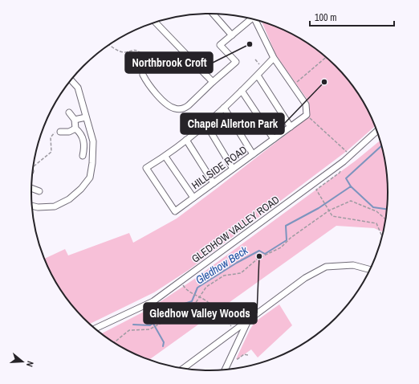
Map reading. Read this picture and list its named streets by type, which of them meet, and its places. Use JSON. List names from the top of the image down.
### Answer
{
  "streets": {
    "street": ["HILLSIDE ROAD", "GLEDHOW VALLEY ROAD"]
  },
  "water": ["Gledhow Beck"],
  "places": ["Northbrook Croft", "Chapel Allerton Park", "Gledhow Valley Woods"],
  "scale_bar": "100 m",
  "north": "right"
}
